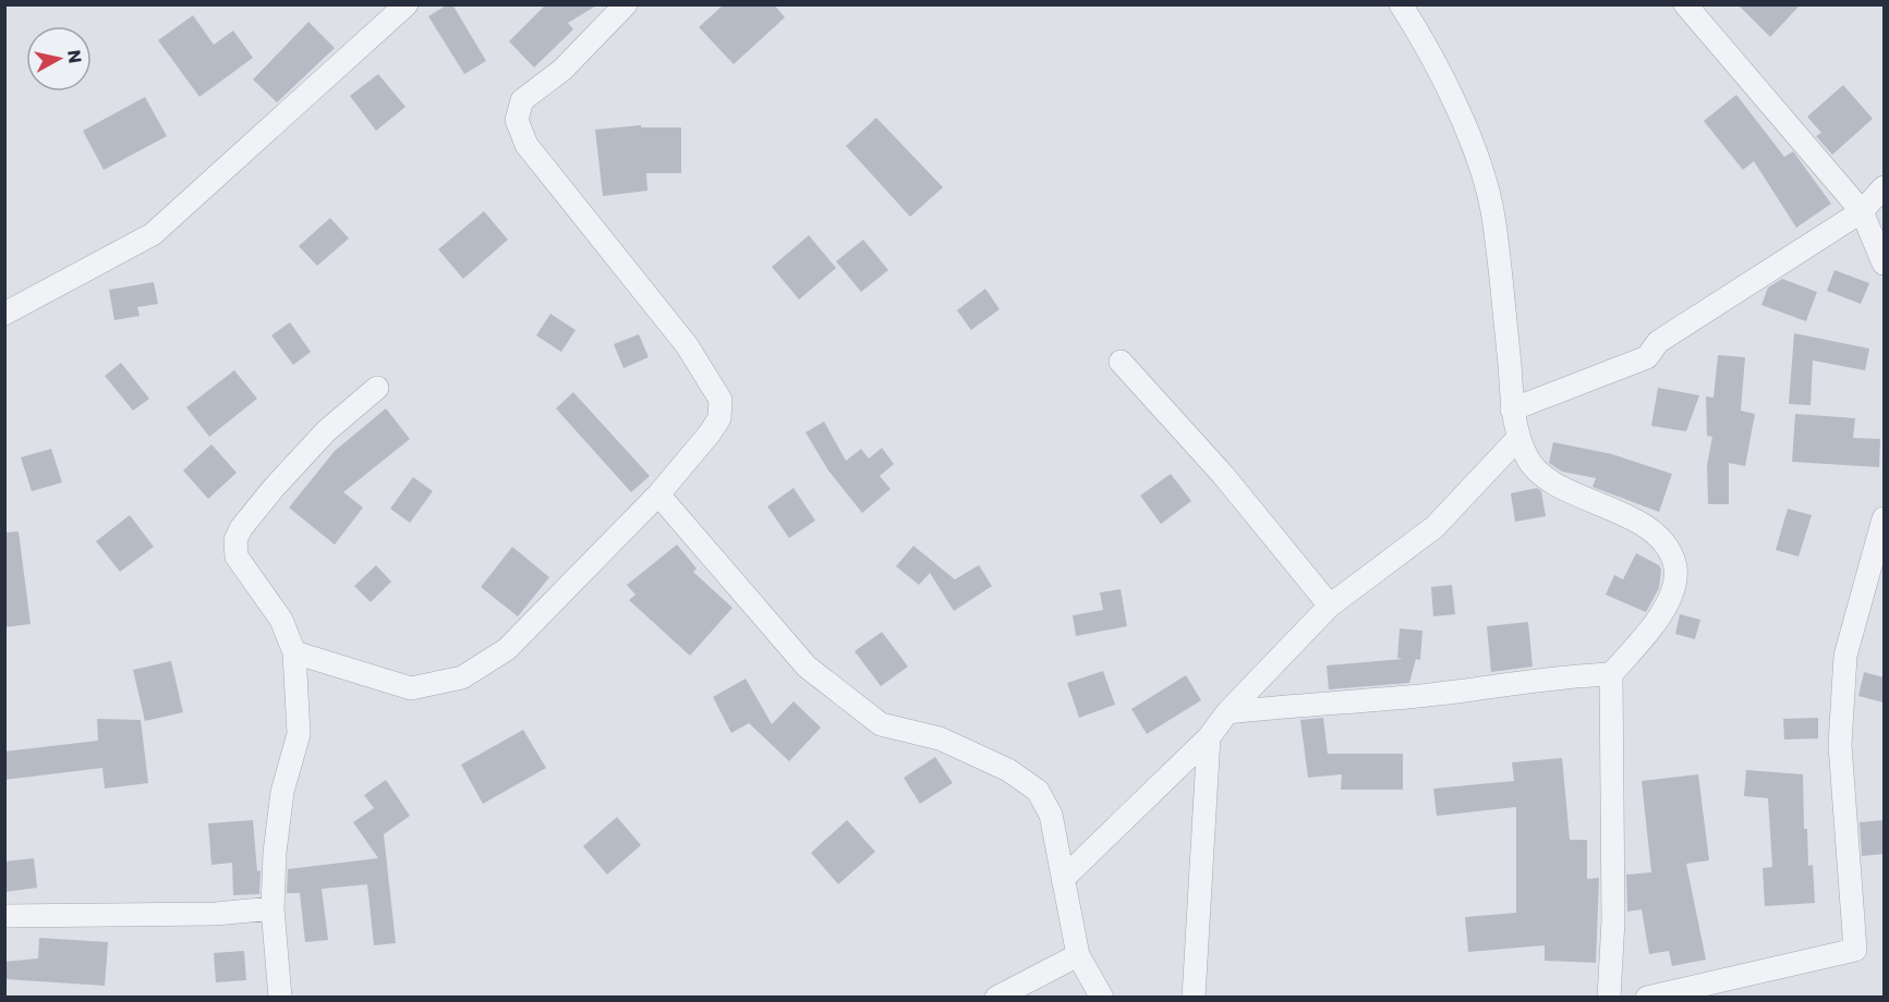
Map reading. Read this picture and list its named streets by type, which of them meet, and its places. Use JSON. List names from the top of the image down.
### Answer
{
  "north": "right"
}
